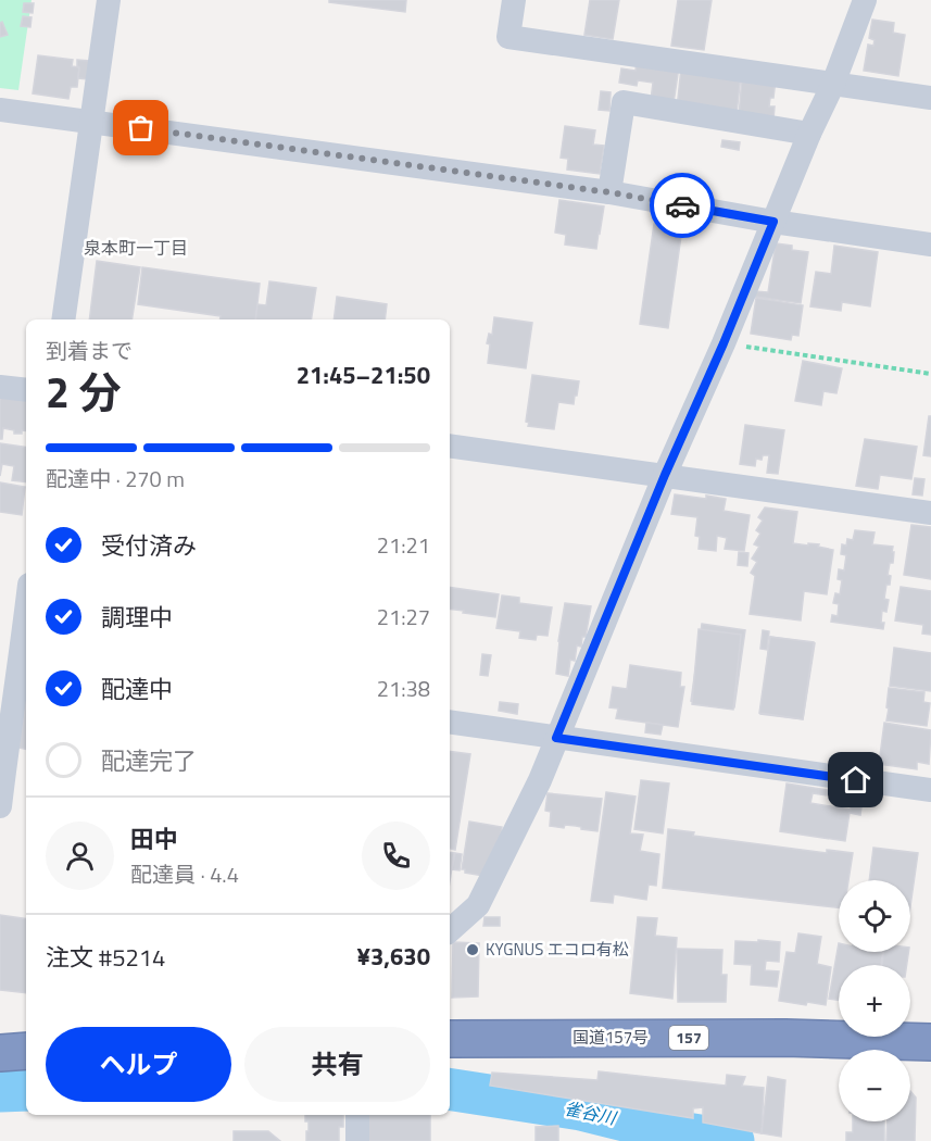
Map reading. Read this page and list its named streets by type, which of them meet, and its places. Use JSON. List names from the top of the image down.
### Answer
{
  "streets": {
    "highway": ["国道157号", "157"]
  },
  "districts": ["泉本町一丁目"],
  "water": ["雀谷川"],
  "places": ["KYGNUS エコロ有松"],
  "page": {
    "heading": ["2 分", "到着まで", "21:45–21:50"],
    "panel": [
      "田中",
      "配達員 · 4.4",
      "注文 #5214",
      "¥3,630"
    ],
    "bar": "配達中 · 270 m",
    "list": [
      ["受付済み", "21:21"],
      ["調理中", "21:27"],
      ["配達中", "21:38"],
      "配達完了"
    ],
    "map_buttons": ["+", "−"],
    "buttons": ["ヘルプ", "共有"]
  }
}
